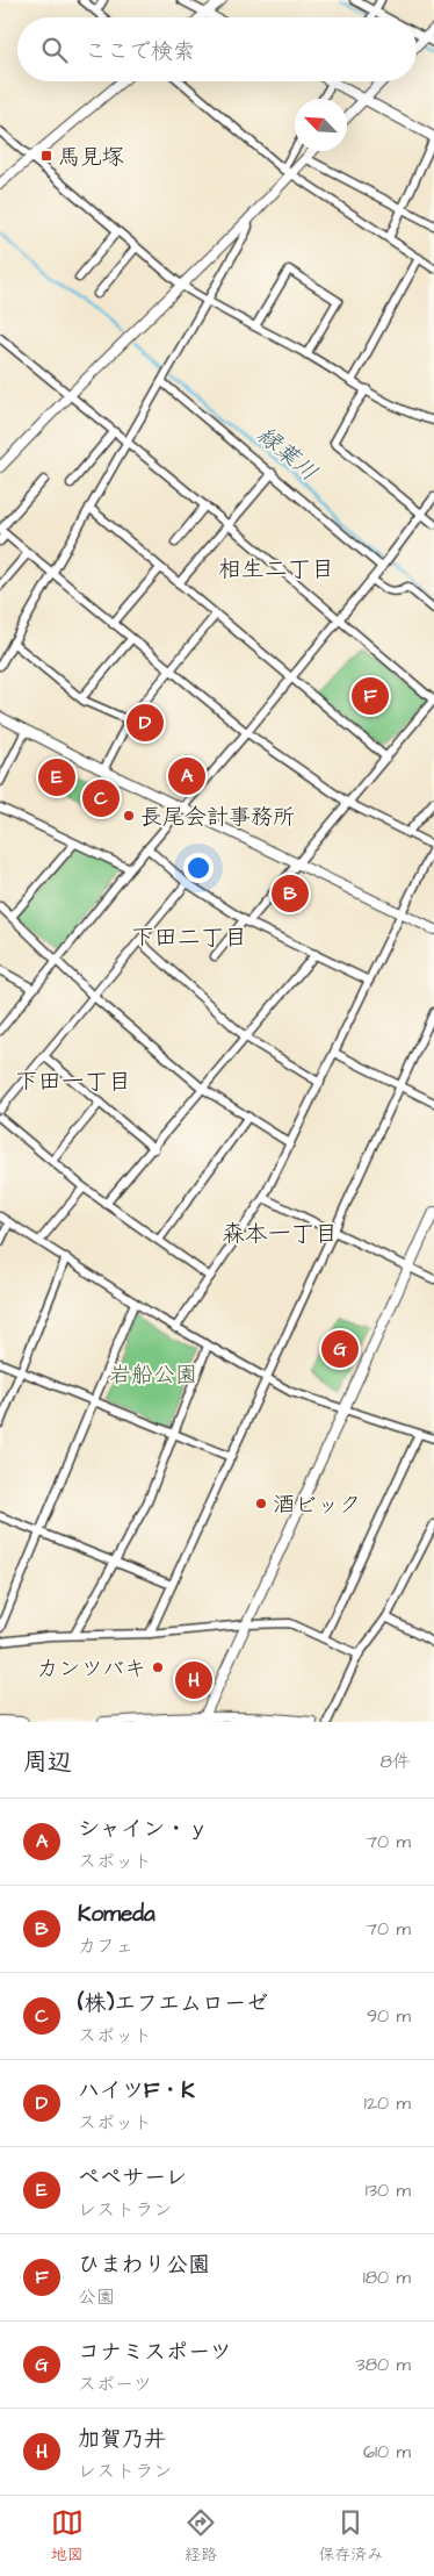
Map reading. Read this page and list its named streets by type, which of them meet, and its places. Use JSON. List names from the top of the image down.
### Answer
{
  "districts": [
    "相生二丁目",
    "下田二丁目",
    "下田一丁目",
    "森本一丁目"
  ],
  "water": ["縁葉川"],
  "parks": ["岩船公園"],
  "places": {
    "transit": ["馬見塚"],
    "other": ["長尾会計事務所", "酒ビック", "カンツバキ"]
  },
  "north": "top left",
  "page": {
    "search": "ここで検索",
    "pins": [
      "F",
      "D",
      "A",
      "E",
      "C",
      "B",
      "G",
      "H"
    ],
    "heading": ["周辺", "8件"],
    "list": [
      {
        "mark": "A",
        "name": "シャイン・ｙ",
        "note": "スポット",
        "value": "70 m"
      },
      {
        "mark": "B",
        "name": "Komeda",
        "note": "カフェ",
        "value": "70 m"
      },
      {
        "mark": "C",
        "name": "(株)エフエムローゼ",
        "note": "スポット",
        "value": "90 m"
      },
      {
        "mark": "D",
        "name": "ハイツF・K",
        "note": "スポット",
        "value": "120 m"
      },
      {
        "mark": "E",
        "name": "ぺぺサーレ",
        "note": "レストラン",
        "value": "130 m"
      },
      {
        "mark": "F",
        "name": "ひまわり公園",
        "note": "公園",
        "value": "180 m"
      },
      {
        "mark": "G",
        "name": "コナミスポーツ",
        "note": "スポーツ",
        "value": "380 m"
      },
      {
        "mark": "H",
        "name": "加賀乃井",
        "note": "レストラン",
        "value": "610 m"
      }
    ],
    "nav": ["地図", "経路", "保存済み"]
  }
}
